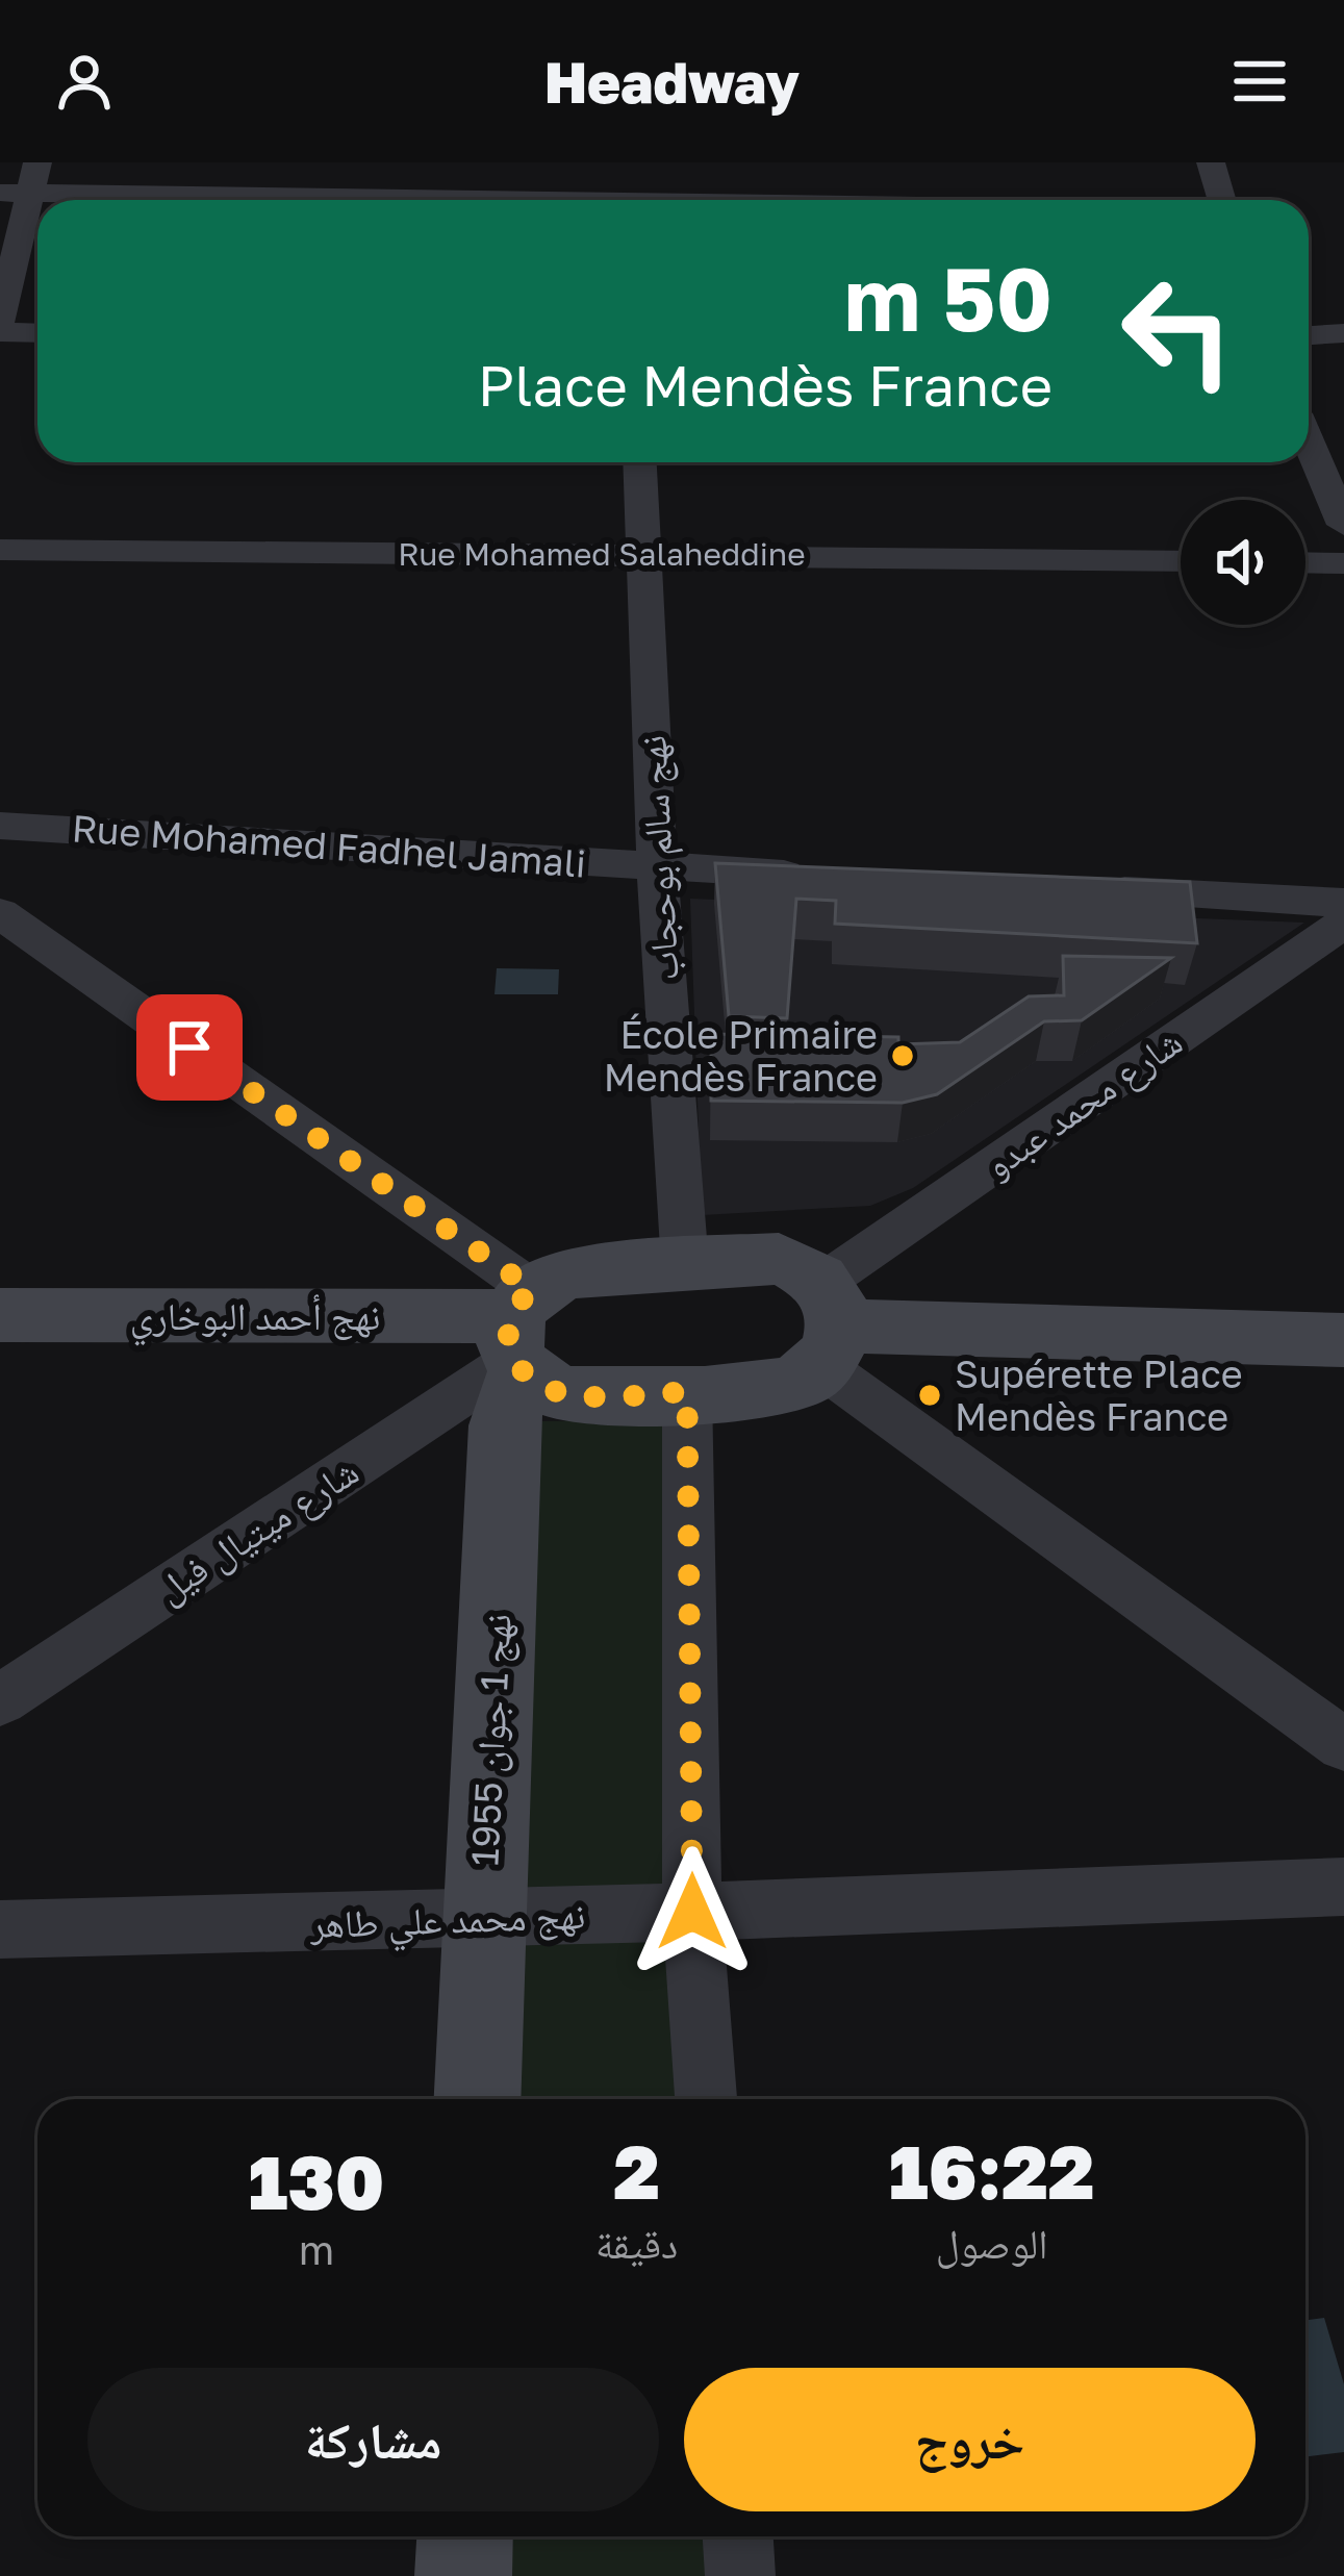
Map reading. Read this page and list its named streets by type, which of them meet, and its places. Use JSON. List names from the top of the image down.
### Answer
{
  "streets": {
    "street": [
      "Rue Mohamed Salaheddine",
      "Rue Mohamed Fadhel Jamali",
      "نهج سالم بوحجاب",
      "شارع محمد عبدو",
      "نهج أحمد البوخاري",
      "شارع ميتيال فيل",
      "نهج 1 جوان 1955",
      "نهج محمد علي طاهر"
    ]
  },
  "crossings": [
    ["Rue Mohamed Salaheddine", "نهج سالم بوحجاب"],
    ["Rue Mohamed Fadhel Jamali", "نهج سالم بوحجاب"],
    ["نهج أحمد البوخاري", "شارع ميتيال فيل"],
    ["نهج أحمد البوخاري", "نهج 1 جوان 1955"],
    ["شارع ميتيال فيل", "نهج 1 جوان 1955"],
    ["نهج 1 جوان 1955", "نهج محمد علي طاهر"]
  ],
  "places": ["École Primaire Mendès France", "Supérette Place Mendès France"],
  "page": {
    "header": "Headway",
    "turn": ["50 m", "Place Mendès France"],
    "eta": [
      "16:22",
      "الوصول",
      "2",
      "دقيقة",
      "130",
      "m"
    ],
    "buttons": ["خروج", "مشاركة"]
  }
}
